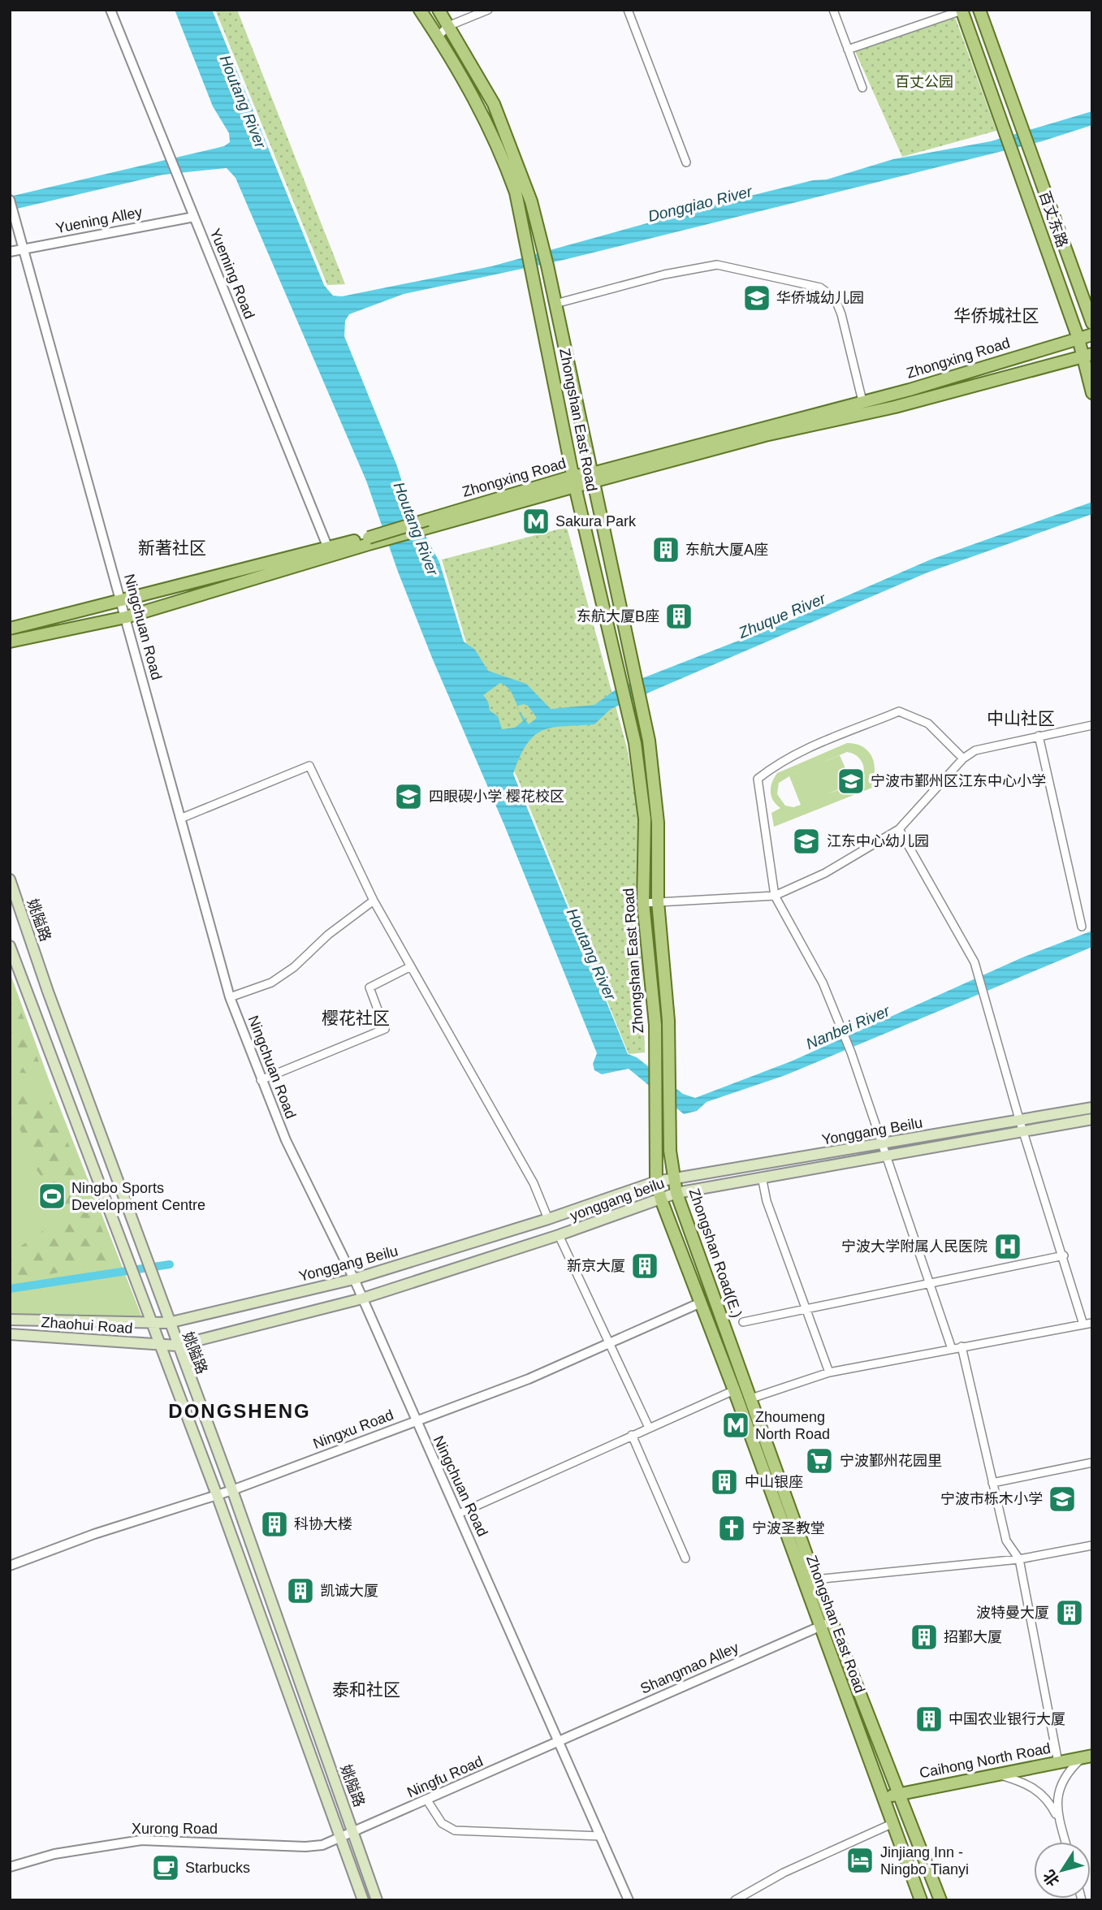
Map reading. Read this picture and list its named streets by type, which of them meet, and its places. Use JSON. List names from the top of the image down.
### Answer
{
  "streets": {
    "main road": [
      "百丈东路",
      "Zhongxing Road",
      "Zhongshan East Road",
      "姚隘路",
      "Yonggang Beilu",
      "yonggang beilu",
      "Zhongshan Road(E.)",
      "Zhaohui Road",
      "Caihong North Road"
    ],
    "street": [
      "Yuening Alley",
      "Yueming Road",
      "Ningchuan Road",
      "Ningxu Road",
      "Shangmao Alley",
      "Ningfu Road",
      "Xurong Road"
    ]
  },
  "crossings": [
    ["百丈东路", "Zhongxing Road"],
    ["Yuening Alley", "Yueming Road"],
    ["Yuening Alley", "Ningchuan Road"],
    ["Yueming Road", "Zhongxing Road"],
    ["Zhongxing Road", "Zhongshan East Road"],
    ["Zhongxing Road", "Ningchuan Road"],
    ["Zhongshan East Road", "Yonggang Beilu"],
    ["Zhongshan East Road", "yonggang beilu"],
    ["Zhongshan East Road", "Zhongshan Road(E.)"],
    ["Zhongshan East Road", "Ningxu Road"],
    ["Zhongshan East Road", "Shangmao Alley"],
    ["Zhongshan East Road", "Caihong North Road"],
    ["Ningchuan Road", "Yonggang Beilu"],
    ["Ningchuan Road", "yonggang beilu"],
    ["Ningchuan Road", "Ningxu Road"],
    ["Ningchuan Road", "Shangmao Alley"],
    ["Ningchuan Road", "Ningfu Road"],
    ["姚隘路", "Yonggang Beilu"],
    ["姚隘路", "yonggang beilu"],
    ["姚隘路", "Zhaohui Road"],
    ["姚隘路", "Ningxu Road"],
    ["姚隘路", "Ningfu Road"],
    ["姚隘路", "Xurong Road"],
    ["Yonggang Beilu", "yonggang beilu"],
    ["Yonggang Beilu", "Zhongshan Road(E.)"],
    ["Yonggang Beilu", "Zhaohui Road"],
    ["yonggang beilu", "Zhongshan Road(E.)"],
    ["yonggang beilu", "Zhaohui Road"],
    ["Shangmao Alley", "Ningfu Road"],
    ["Ningfu Road", "Xurong Road"]
  ],
  "districts": [
    "华侨城社区",
    "新著社区",
    "中山社区",
    "樱花社区",
    "DONGSHENG",
    "泰和社区"
  ],
  "water": [
    "Houtang River",
    "Dongqiao River",
    "Zhuque River",
    "Nanbei River"
  ],
  "parks": ["百丈公园"],
  "places": {
    "school or university": [
      "华侨城幼儿园",
      "宁波市鄞州区江东中心小学",
      "四眼碶小学 樱花校区",
      "江东中心幼儿园",
      "宁波市栎木小学"
    ],
    "metro station": ["Sakura Park", "Zhoumeng North Road"],
    "building": [
      "东航大厦A座",
      "东航大厦B座",
      "新京大厦",
      "中山银座",
      "科协大楼",
      "凯诚大厦",
      "波特曼大厦",
      "招鄞大厦",
      "中国农业银行大厦"
    ],
    "sports": ["Ningbo Sports Development Centre"],
    "hospital": ["宁波大学附属人民医院"],
    "supermarket": ["宁波鄞州花园里"],
    "church": ["宁波圣教堂"],
    "hotel": ["Jinjiang Inn - Ningbo Tianyi"],
    "cafe": ["Starbucks"]
  },
  "north": "bottom left"
}
